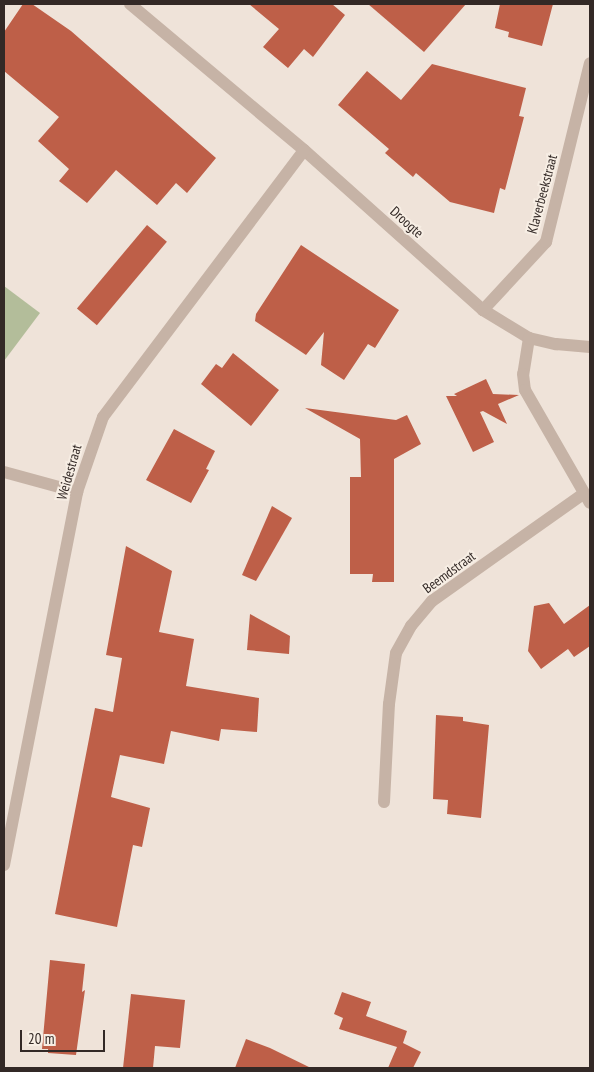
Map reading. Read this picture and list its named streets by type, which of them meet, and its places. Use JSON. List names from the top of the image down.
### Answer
{
  "streets": {
    "street": [
      "Klaverbeekstraat",
      "Droogte",
      "Weidestraat",
      "Beemdstraat"
    ]
  },
  "crossings": [
    ["Klaverbeekstraat", "Droogte"],
    ["Droogte", "Weidestraat"]
  ],
  "scale_bar": "20 m"
}
